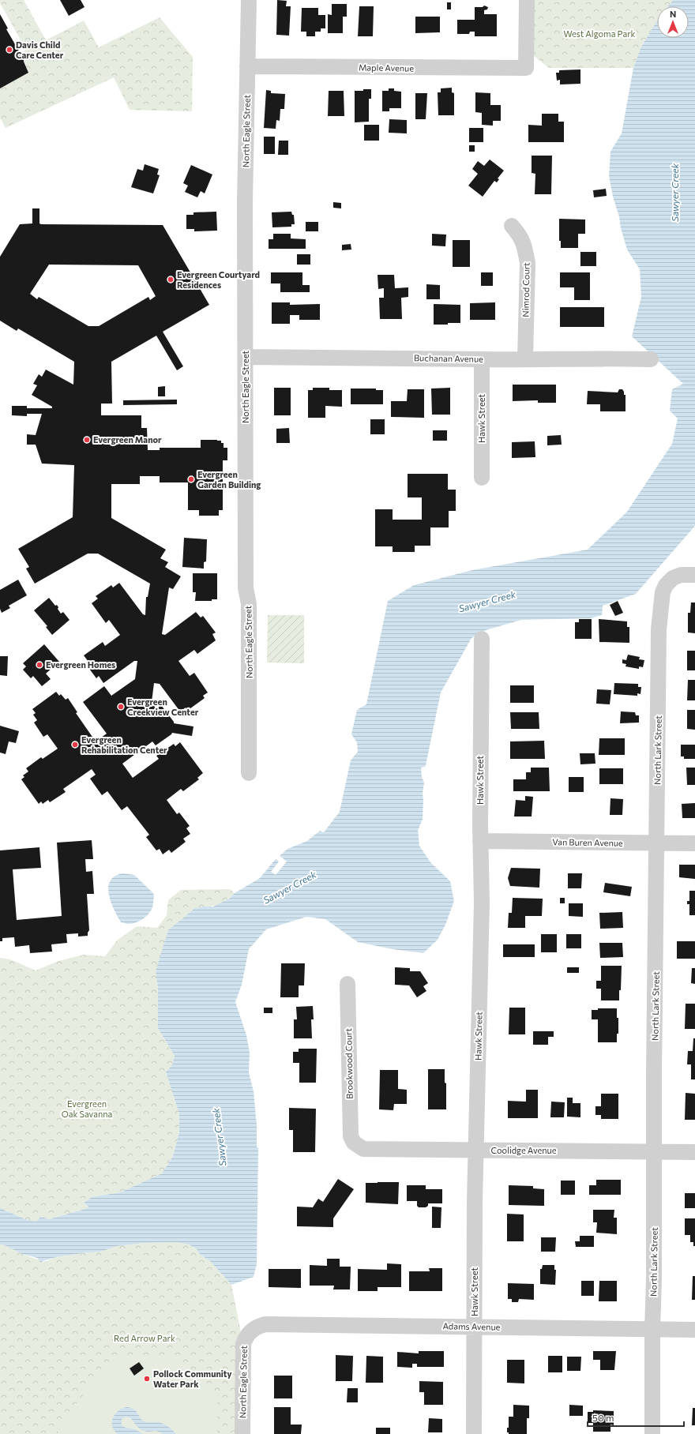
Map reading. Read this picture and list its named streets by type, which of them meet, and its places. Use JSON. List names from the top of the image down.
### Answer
{
  "streets": {
    "street": [
      "Maple Avenue",
      "North Eagle Street",
      "Nimrod Court",
      "Buchanan Avenue",
      "Hawk Street",
      "North Lark Street",
      "Van Buren Avenue",
      "Brookwood Court",
      "Coolidge Avenue",
      "Adams Avenue"
    ]
  },
  "crossings": [
    ["Maple Avenue", "North Eagle Street"],
    ["North Eagle Street", "Buchanan Avenue"],
    ["North Eagle Street", "Adams Avenue"],
    ["Nimrod Court", "Buchanan Avenue"],
    ["Buchanan Avenue", "Hawk Street"],
    ["Hawk Street", "Van Buren Avenue"],
    ["Hawk Street", "Coolidge Avenue"],
    ["Hawk Street", "Adams Avenue"],
    ["North Lark Street", "Van Buren Avenue"],
    ["North Lark Street", "Coolidge Avenue"],
    ["North Lark Street", "Adams Avenue"],
    ["Brookwood Court", "Coolidge Avenue"]
  ],
  "water": ["Sawyer Creek"],
  "parks": ["West Algoma Park", "Evergreen Oak Savanna", "Red Arrow Park"],
  "places": [
    "Davis Child Care Center",
    "Evergreen Courtyard Residences",
    "Evergreen Manor",
    "Evergreen Garden Building",
    "Evergreen Homes",
    "Evergreen Creekview Center",
    "Evergreen Rehabilitation Center",
    "Pollock Community Water Park"
  ],
  "scale_bar": "50 m",
  "north": "top"
}
